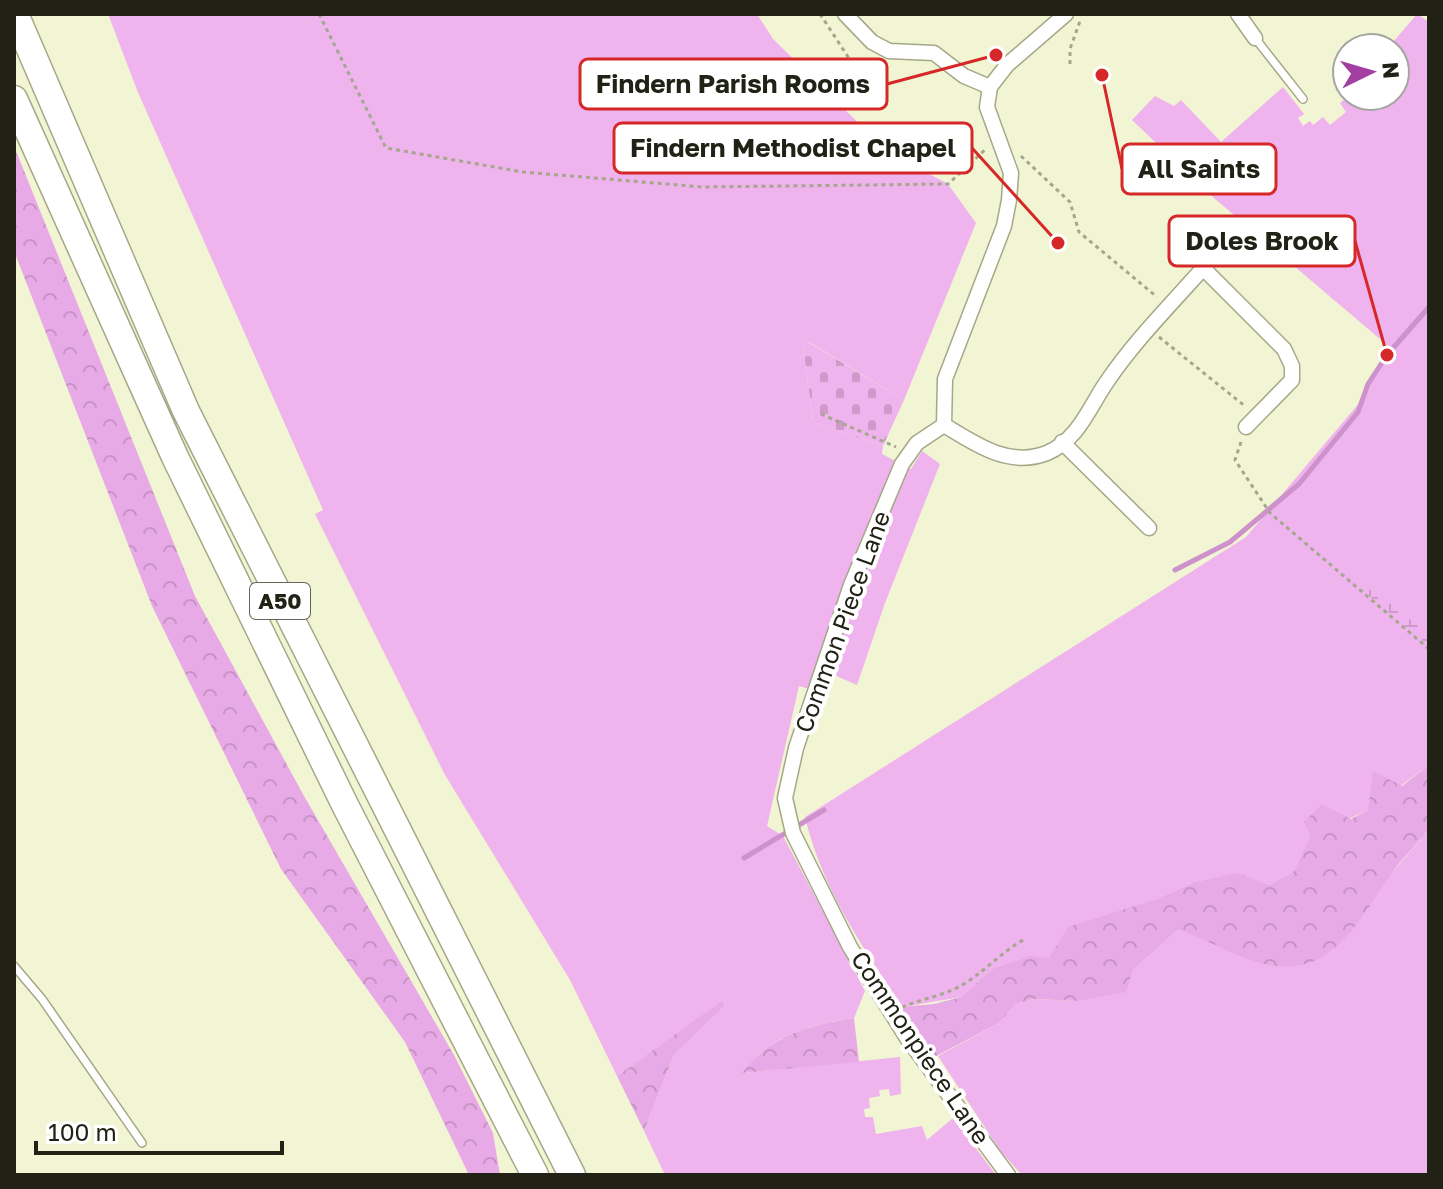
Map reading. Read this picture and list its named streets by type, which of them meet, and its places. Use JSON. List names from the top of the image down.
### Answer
{
  "streets": {
    "highway": ["A50"],
    "street": ["Common Piece Lane", "Commonpiece Lane"]
  },
  "crossings": [
    ["Common Piece Lane", "Commonpiece Lane"]
  ],
  "places": [
    "Findern Parish Rooms",
    "All Saints",
    "Findern Methodist Chapel",
    "Doles Brook"
  ],
  "scale_bar": "100 m",
  "north": "right"
}
